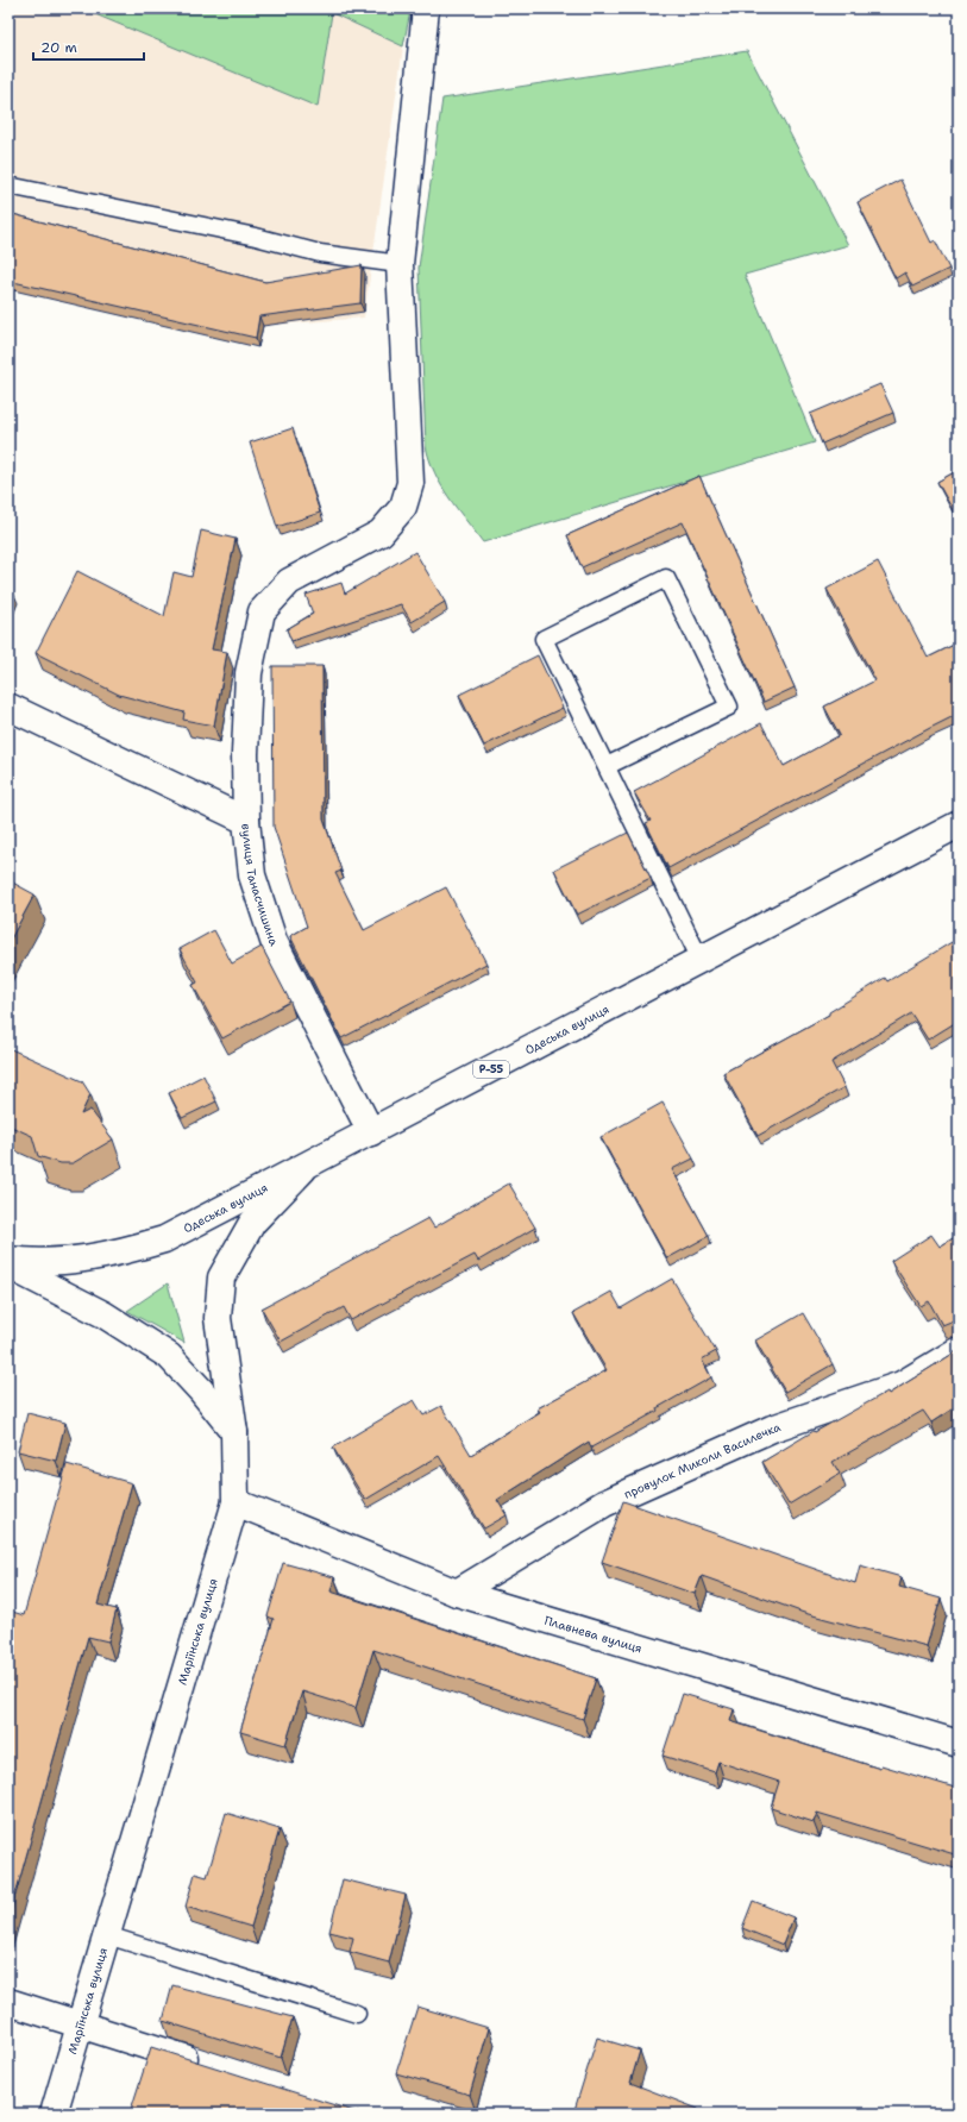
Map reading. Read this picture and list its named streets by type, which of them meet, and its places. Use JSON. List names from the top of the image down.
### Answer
{
  "streets": {
    "street": [
      "вулиця Танасчишина",
      "Одеська вулиця",
      "Р-55",
      "провулок Миколи Василечка",
      "Маріїнська вулиця",
      "Плавнева вулиця"
    ]
  },
  "crossings": [
    ["вулиця Танасчишина", "Одеська вулиця"],
    ["Одеська вулиця", "Маріїнська вулиця"],
    ["провулок Миколи Василечка", "Плавнева вулиця"],
    ["Маріїнська вулиця", "Плавнева вулиця"]
  ],
  "scale_bar": "20 m"
}
